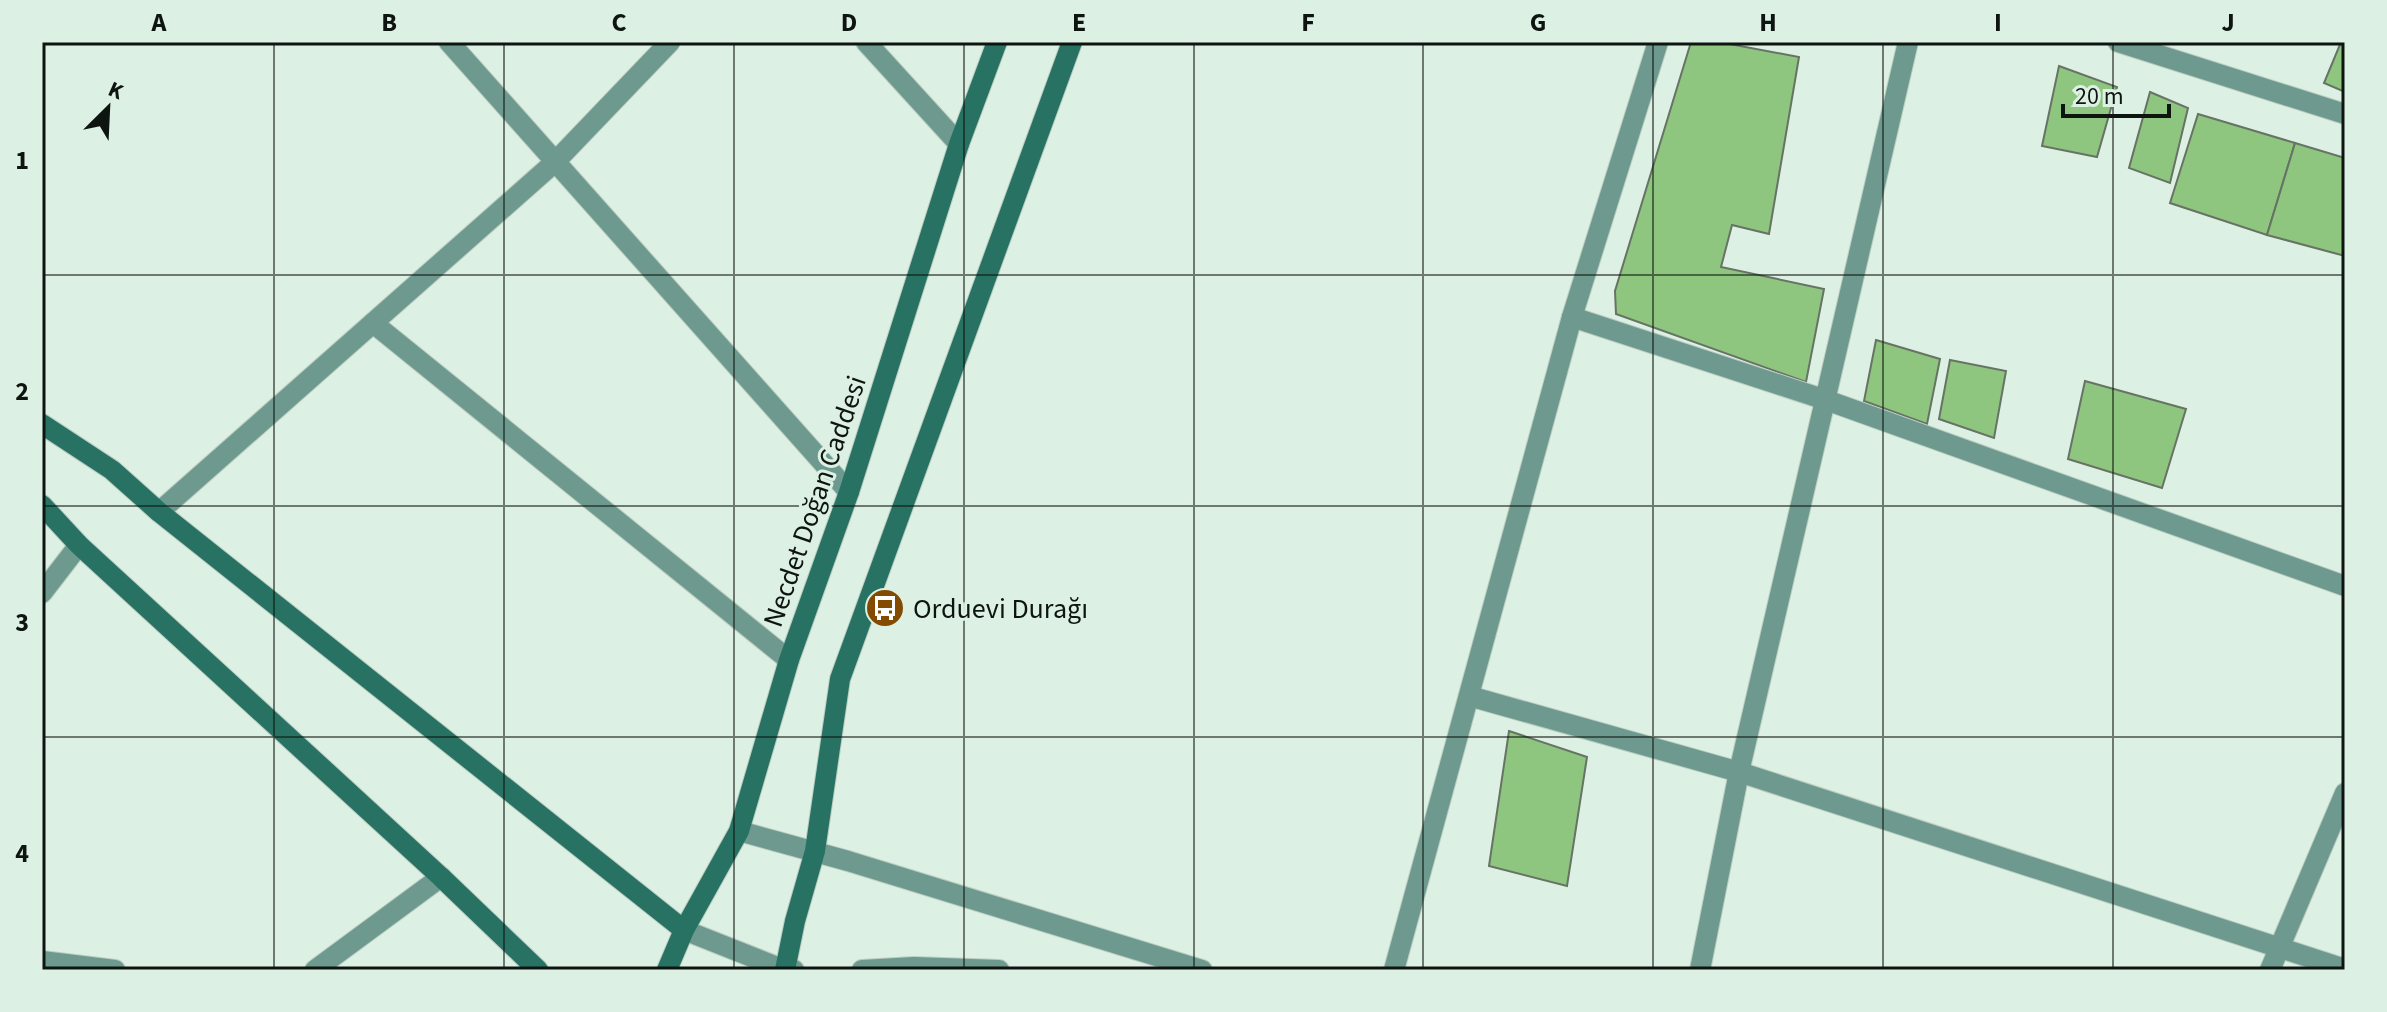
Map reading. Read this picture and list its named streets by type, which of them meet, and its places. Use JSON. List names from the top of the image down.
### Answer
{
  "streets": {
    "main road": ["Necdet Doğan Caddesi"]
  },
  "places": {
    "bus stop": ["Orduevi Durağı"]
  },
  "scale_bar": "20 m",
  "north": "top right",
  "grid": {
    "columns": [
      "A",
      "B",
      "C",
      "D",
      "E",
      "F",
      "G",
      "H",
      "I",
      "J"
    ],
    "rows": [
      "1",
      "2",
      "3",
      "4"
    ]
  }
}
